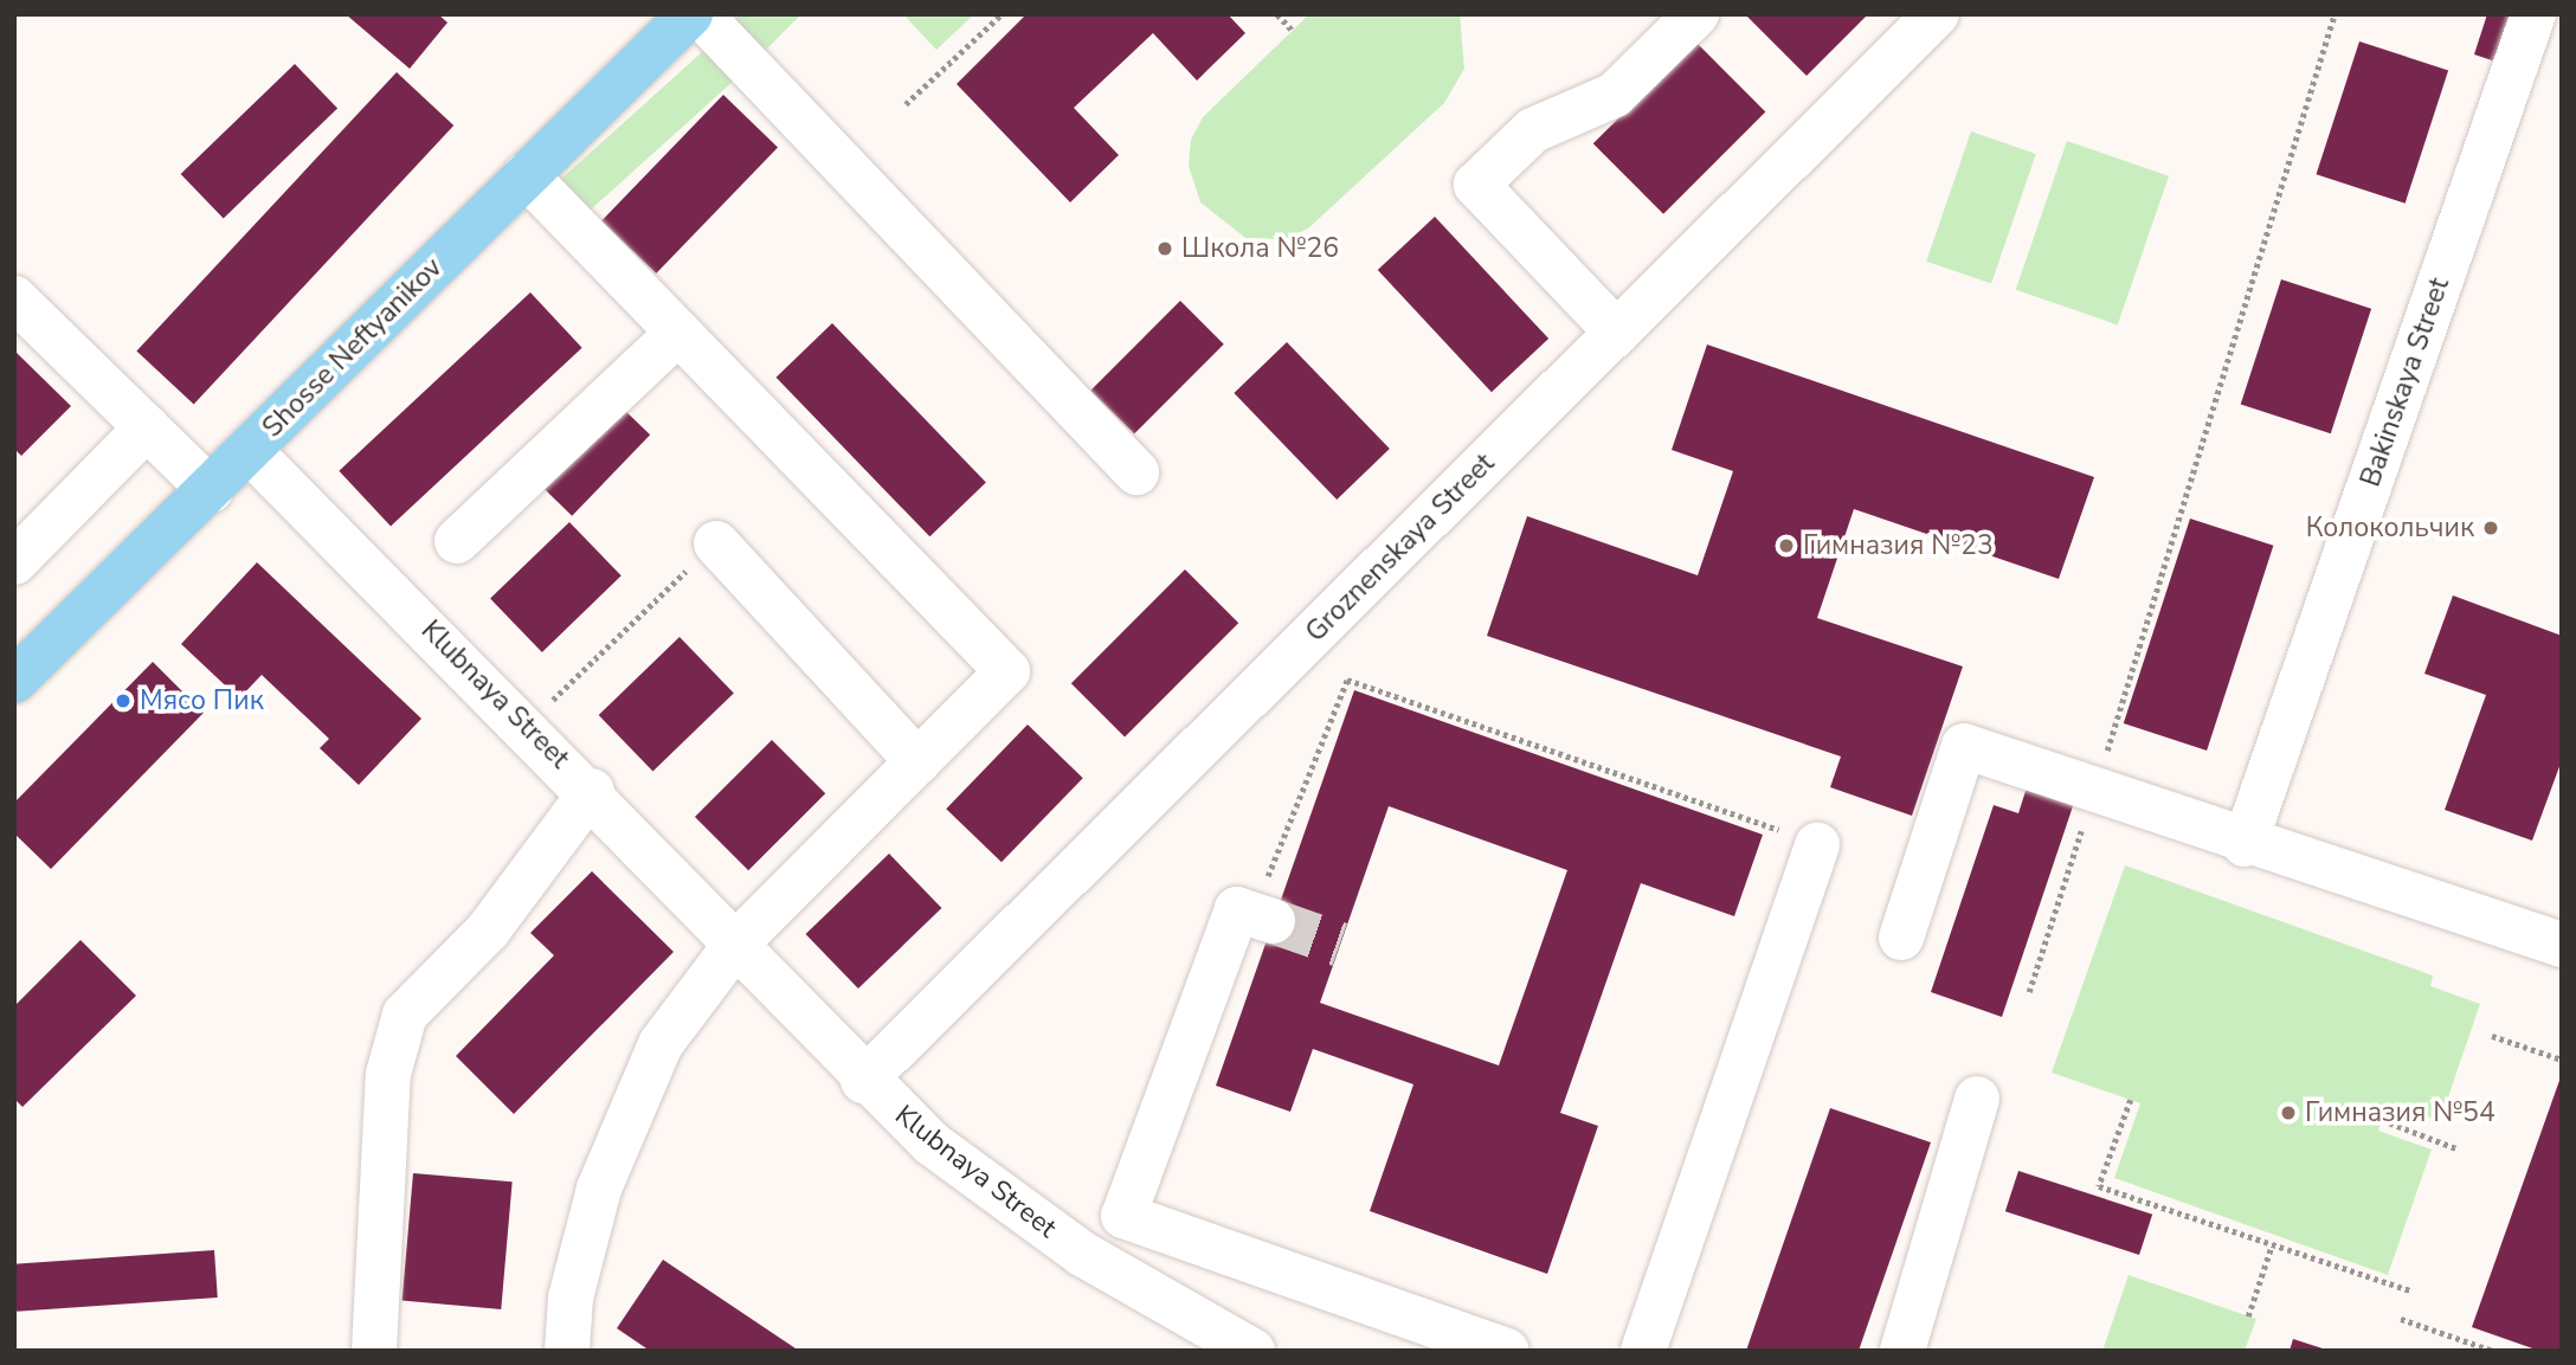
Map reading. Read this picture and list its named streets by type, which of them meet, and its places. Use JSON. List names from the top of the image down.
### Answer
{
  "streets": {
    "main road": ["Shosse Neftyanikov"],
    "street": ["Bakinskaya Street", "Groznenskaya Street", "Klubnaya Street"]
  },
  "crossings": [
    ["Shosse Neftyanikov", "Klubnaya Street"],
    ["Groznenskaya Street", "Klubnaya Street"]
  ],
  "places": [
    "Школа №26",
    "Колокольчик",
    "Гимназия №23",
    "Мясо Пик",
    "Гимназия №54"
  ]
}
